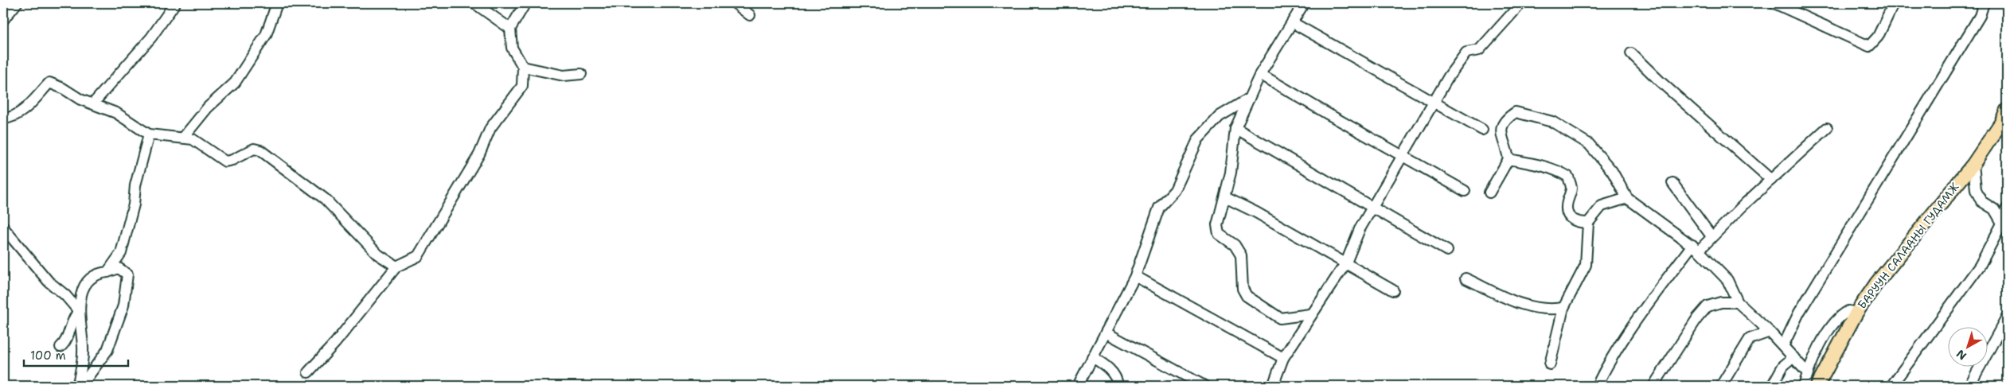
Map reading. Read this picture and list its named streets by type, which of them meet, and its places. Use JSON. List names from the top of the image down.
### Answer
{
  "streets": {
    "main road": ["БАРУУН САЛААНЫ ГУДАМЖ"]
  },
  "scale_bar": "100 m",
  "north": "bottom left"
}
